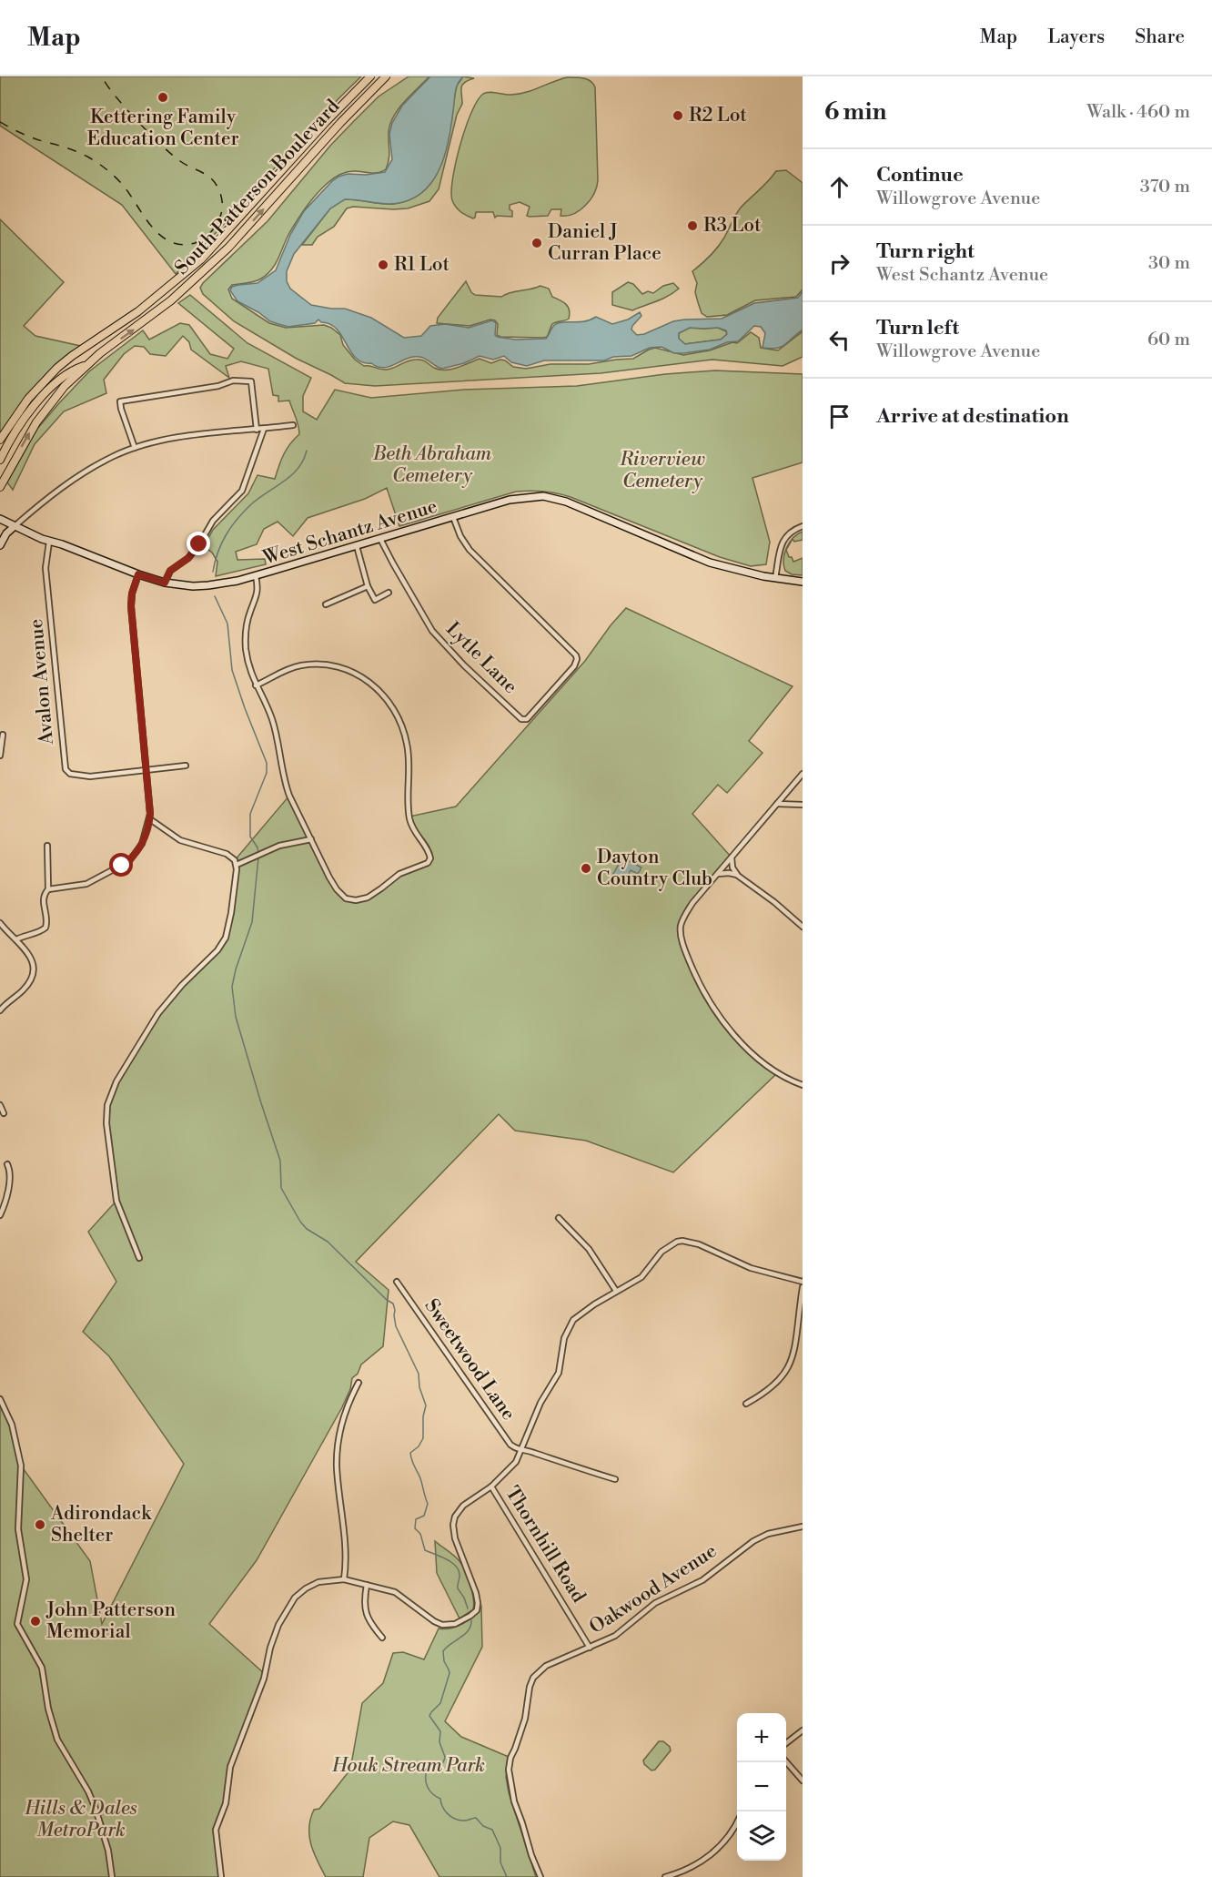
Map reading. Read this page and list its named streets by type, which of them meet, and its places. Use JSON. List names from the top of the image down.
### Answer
{
  "streets": {
    "main road": ["South Patterson Boulevard", "West Schantz Avenue"],
    "street": [
      "Lytle Lane",
      "Avalon Avenue",
      "Sweetwood Lane",
      "Thornhill Road",
      "Oakwood Avenue"
    ]
  },
  "crossings": [
    ["West Schantz Avenue", "Lytle Lane"],
    ["West Schantz Avenue", "Avalon Avenue"],
    ["Thornhill Road", "Oakwood Avenue"]
  ],
  "parks": [
    "Beth Abraham Cemetery",
    "Riverview Cemetery",
    "Houk Stream Park",
    "Hills & Dales MetroPark"
  ],
  "places": [
    "Kettering Family Education Center",
    "R2 Lot",
    "R3 Lot",
    "Daniel J Curran Place",
    "R1 Lot",
    "Dayton Country Club",
    "Adirondack Shelter",
    "John Patterson Memorial"
  ],
  "page": {
    "header": "Map",
    "nav": ["Map", "Layers", "Share"],
    "heading": ["6 min", "Walk · 460 m"],
    "list": [
      ["Continue", "Willowgrove Avenue", "370 m"],
      ["Turn right", "West Schantz Avenue", "30 m"],
      ["Turn left", "Willowgrove Avenue", "60 m"],
      "Arrive at destination"
    ],
    "map_buttons": ["+", "−"]
  }
}
